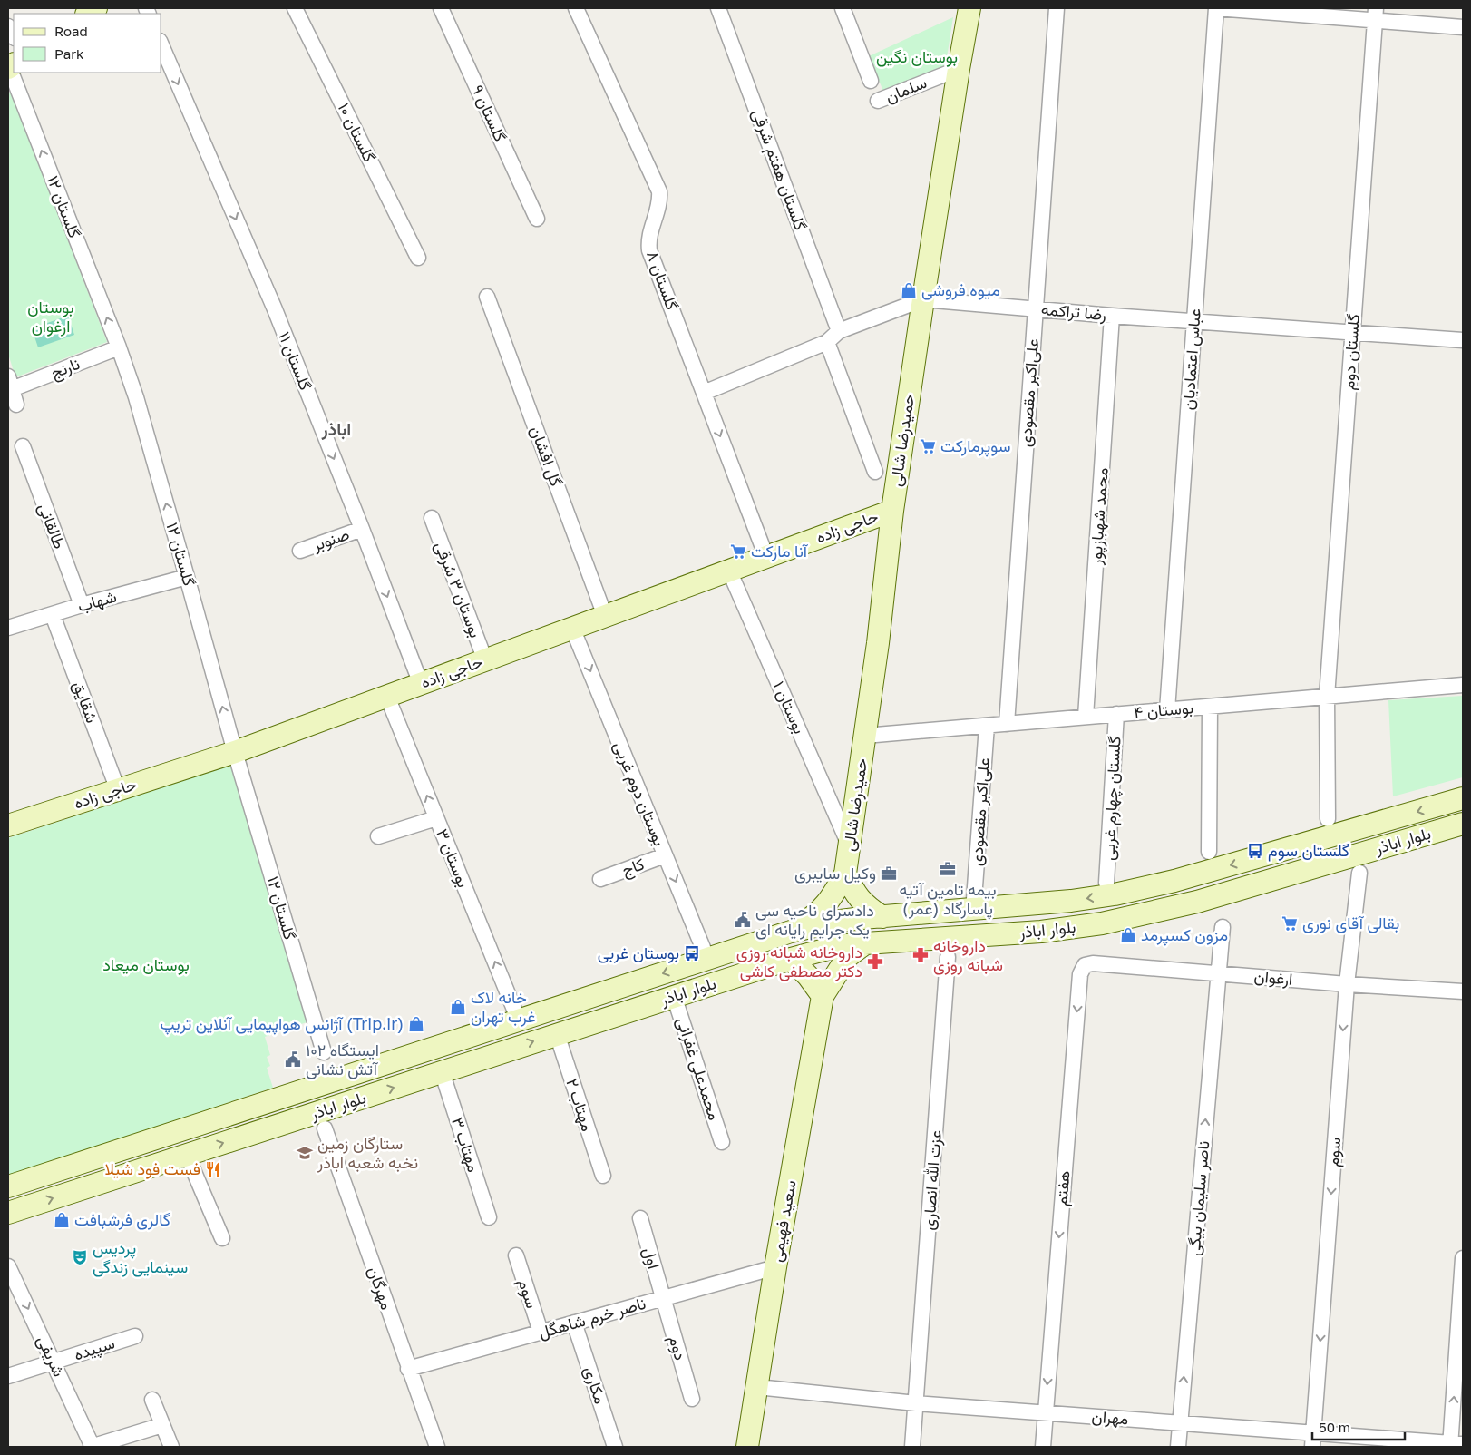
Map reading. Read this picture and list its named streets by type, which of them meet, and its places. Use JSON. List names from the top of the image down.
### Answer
{
  "streets": {
    "main road": [
      "حمیدرضا شالی",
      "حاجی زاده",
      "بلوار اباذر",
      "سعید فهیمی"
    ],
    "street": [
      "سلمان",
      "گلستان ۹",
      "گلستان ۱۰",
      "گلستان هفتم شرقی",
      "گلستان ۱۲",
      "گلستان ٨",
      "رضا تراکمه",
      "گلستان دوم",
      "عباس اعتمادیان",
      "گلستان ۱۱",
      "نارنج",
      "علی‌اکبر مقصودی",
      "گل افشان",
      "محمد شهبازپور",
      "طالقانی",
      "صنوبر",
      "بوستان ۳ شرقی",
      "شهاب",
      "شقایق",
      "بوستان ۱",
      "بوستان ۴",
      "بوستان دوم غربی",
      "گلستان چهارم غربی",
      "بوستان ۳",
      "کاج",
      "ارغوان",
      "محمدعلی غفرانی",
      "مهتاب ۲",
      "مهتاب ۳",
      "سوم",
      "عزت الله انصاری",
      "هفتم",
      "ناصر سلیمان بیگی",
      "اول",
      "مهرگان",
      "ناصر خرم شاهگل",
      "دوم",
      "سپیده",
      "شریفی",
      "مکاری",
      "مهران"
    ]
  },
  "crossings": [
    ["سلمان", "حمیدرضا شالی"],
    ["گلستان هفتم شرقی", "رضا تراکمه"],
    ["گلستان ۱۲", "نارنج"],
    ["گلستان ۱۲", "حاجی زاده"],
    ["گلستان ۱۲", "شهاب"],
    ["گلستان ٨", "رضا تراکمه"],
    ["گلستان ٨", "حاجی زاده"],
    ["رضا تراکمه", "گلستان دوم"],
    ["رضا تراکمه", "عباس اعتمادیان"],
    ["رضا تراکمه", "علی‌اکبر مقصودی"],
    ["رضا تراکمه", "حمیدرضا شالی"],
    ["رضا تراکمه", "محمد شهبازپور"],
    ["گلستان دوم", "بوستان ۴"],
    ["عباس اعتمادیان", "بوستان ۴"],
    ["گلستان ۱۱", "حاجی زاده"],
    ["گلستان ۱۱", "صنوبر"],
    ["علی‌اکبر مقصودی", "بوستان ۴"],
    ["حمیدرضا شالی", "حاجی زاده"],
    ["حمیدرضا شالی", "بوستان ۱"],
    ["حمیدرضا شالی", "بوستان ۴"],
    ["گل افشان", "حاجی زاده"],
    ["محمد شهبازپور", "بوستان ۴"],
    ["طالقانی", "شهاب"],
    ["حاجی زاده", "بوستان ۳ شرقی"],
    ["حاجی زاده", "شقایق"],
    ["حاجی زاده", "بوستان ۱"],
    ["حاجی زاده", "بوستان دوم غربی"],
    ["حاجی زاده", "بوستان ۳"],
    ["شهاب", "شقایق"],
    ["بوستان ۴", "گلستان چهارم غربی"],
    ["بوستان دوم غربی", "بلوار اباذر"],
    ["بوستان دوم غربی", "کاج"],
    ["بلوار اباذر", "بوستان ۳"],
    ["بلوار اباذر", "محمدعلی غفرانی"],
    ["بلوار اباذر", "مهتاب ۲"],
    ["بلوار اباذر", "مهتاب ۳"],
    ["ارغوان", "سوم"],
    ["ارغوان", "هفتم"],
    ["ارغوان", "ناصر سلیمان بیگی"],
    ["سوم", "ناصر خرم شاهگل"],
    ["سوم", "مهران"],
    ["عزت الله انصاری", "مهران"],
    ["هفتم", "مهران"],
    ["ناصر سلیمان بیگی", "مهران"],
    ["سعید فهیمی", "ناصر خرم شاهگل"],
    ["سعید فهیمی", "مهران"],
    ["اول", "ناصر خرم شاهگل"],
    ["اول", "دوم"],
    ["مهرگان", "ناصر خرم شاهگل"],
    ["ناصر خرم شاهگل", "دوم"],
    ["ناصر خرم شاهگل", "مکاری"],
    ["سپیده", "شریفی"]
  ],
  "one_way": [
    "گلستان ۱۲",
    "گلستان ۱۱",
    "بوستان دوم غربی",
    "بوستان ۳",
    "سوم",
    "هفتم",
    "ناصر سلیمان بیگی",
    "شریفی"
  ],
  "districts": ["اباذر"],
  "parks": ["بوستان نگین", "بوستان ارغوان", "بوستان میعاد"],
  "places": {
    "shop": [
      "میوه فروشی",
      "مزون کسپرمد",
      "خانه لاک غرب تهران",
      "آژانس هواپیمایی آنلاین تریپ (Trip.ir)",
      "گالری فرشبافت"
    ],
    "supermarket": ["سوپرمارکت", "آنا مارکت", "بقالی آقای نوری"],
    "bus stop": ["گلستان سوم", "بوستان غربی"],
    "office": ["بیمه تامین آتیه (عمر) پاسارگاد", "وکیل سایبری"],
    "public building": ["دادسرای ناحیه سی یک جرایم رایانه ای", "ایستگاه ۱۰۲ آتش نشانی"],
    "pharmacy": ["داروخانه شبانه روزی", "داروخانه شبانه روزی دکتر مصطفی کاشی"],
    "school or university": ["ستارگان زمین نخبه شعبه اباذر"],
    "restaurant": ["فست فود شیلا"],
    "theatre": ["پردیس سینمایی زندگی"]
  },
  "legend": ["Road", "Park"],
  "scale_bar": "50 m"
}
